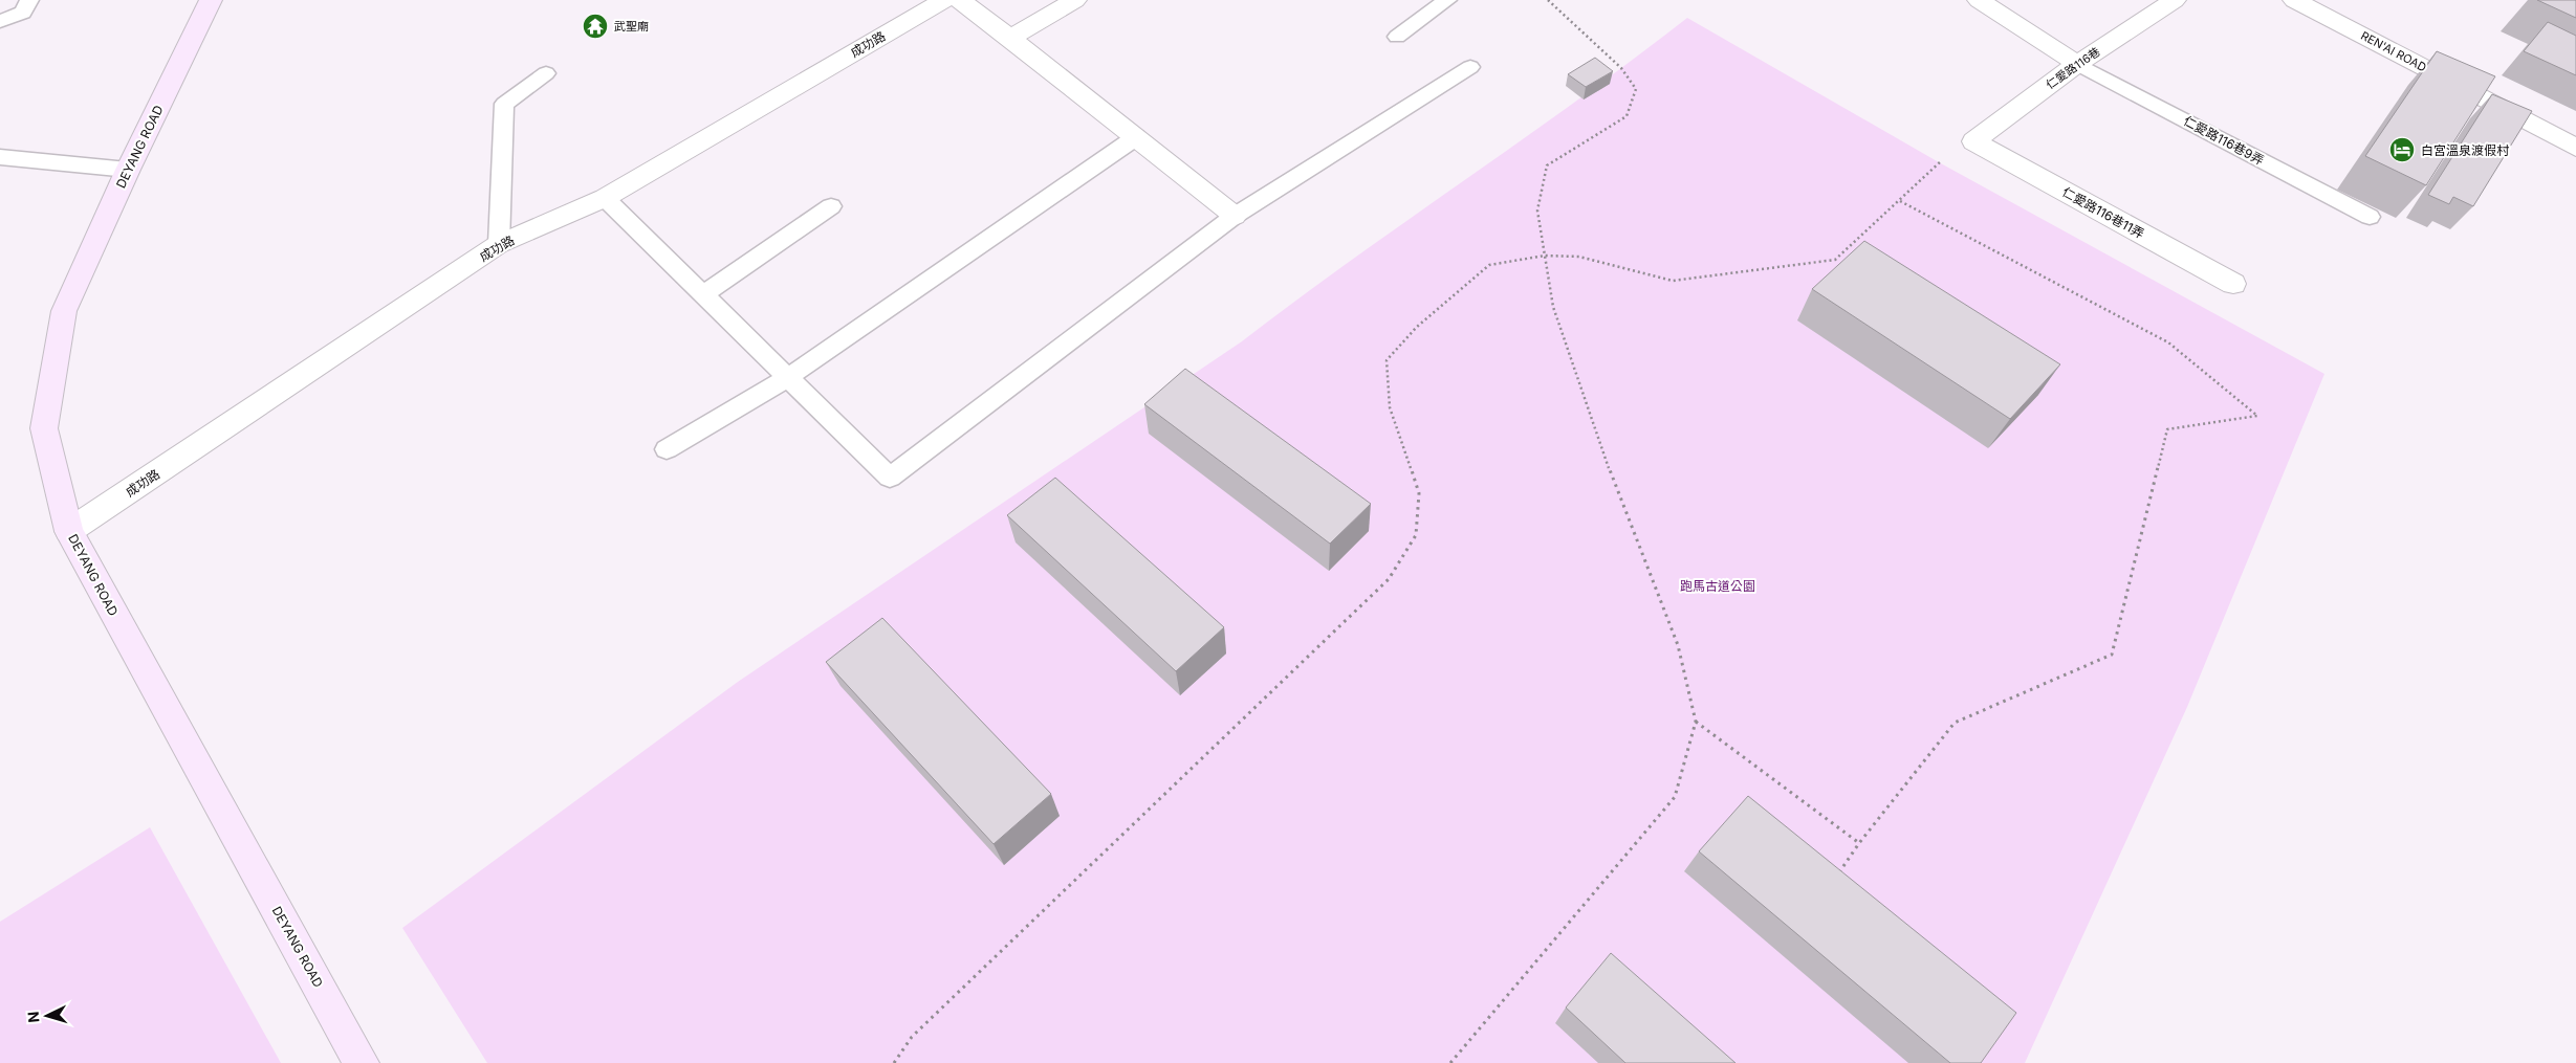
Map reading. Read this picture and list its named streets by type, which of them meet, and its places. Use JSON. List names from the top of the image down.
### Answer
{
  "streets": {
    "street": [
      "成功路",
      "REN'AI ROAD",
      "仁愛路116巷",
      "DEYANG ROAD",
      "仁愛路116巷11弄"
    ],
    "lane": ["仁愛路116巷9弄"]
  },
  "crossings": [
    ["成功路", "DEYANG ROAD"],
    ["仁愛路116巷", "仁愛路116巷9弄"],
    ["仁愛路116巷", "仁愛路116巷11弄"]
  ],
  "parks": ["跑馬古道公園"],
  "places": {
    "temple": ["武聖廟"],
    "hotel": ["白宮溫泉渡假村"]
  },
  "north": "left"
}
